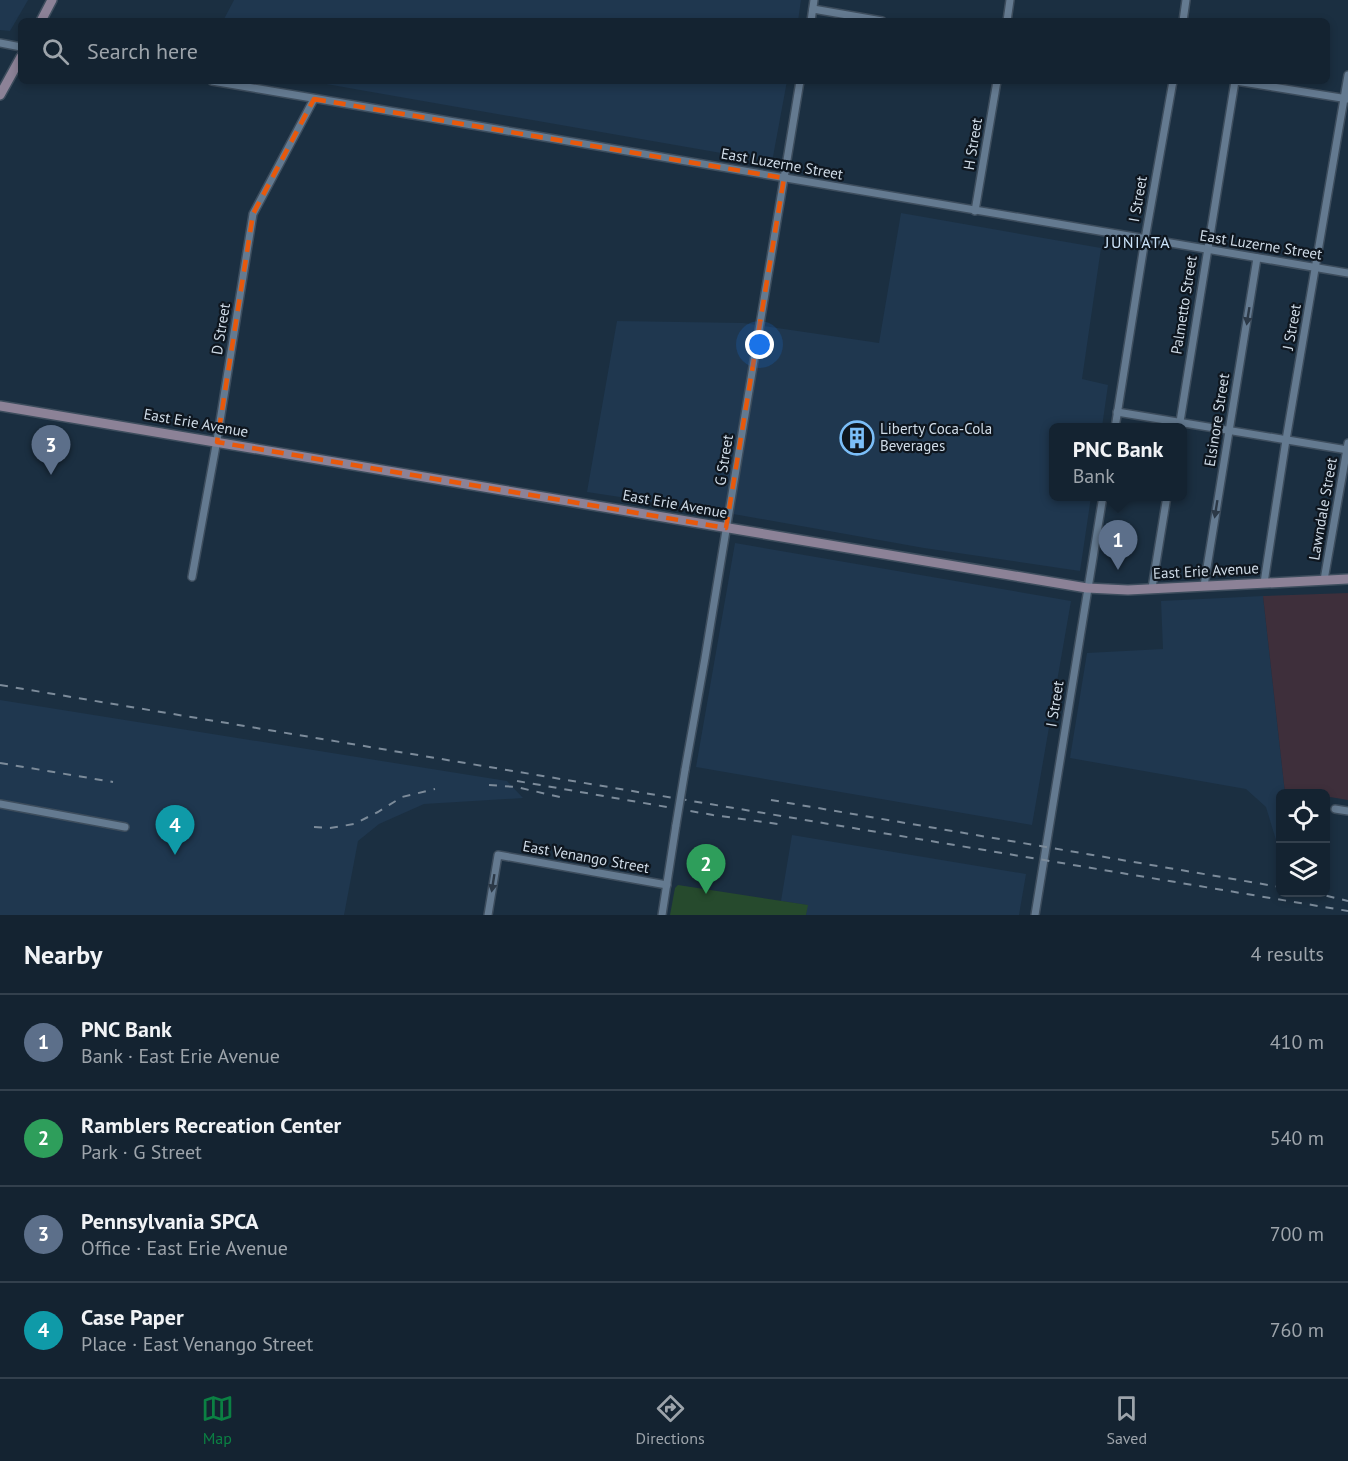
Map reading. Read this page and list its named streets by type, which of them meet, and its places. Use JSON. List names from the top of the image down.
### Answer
{
  "streets": {
    "main road": ["East Erie Avenue"],
    "street": [
      "H Street",
      "East Luzerne Street",
      "I Street",
      "Palmetto Street",
      "J Street",
      "D Street",
      "Elsinore Street",
      "G Street",
      "Lawndale Street",
      "East Venango Street"
    ]
  },
  "crossings": [
    ["H Street", "East Luzerne Street"],
    ["East Luzerne Street", "I Street"],
    ["East Luzerne Street", "Palmetto Street"],
    ["East Luzerne Street", "J Street"],
    ["East Luzerne Street", "D Street"],
    ["East Luzerne Street", "Elsinore Street"],
    ["East Luzerne Street", "G Street"],
    ["I Street", "East Erie Avenue"],
    ["J Street", "East Erie Avenue"],
    ["D Street", "East Erie Avenue"],
    ["Elsinore Street", "East Erie Avenue"],
    ["East Erie Avenue", "G Street"],
    ["East Erie Avenue", "Lawndale Street"],
    ["G Street", "East Venango Street"]
  ],
  "one_way": ["Elsinore Street"],
  "districts": ["JUNIATA"],
  "places": {
    "building": ["Liberty Coca-Cola Beverages"]
  },
  "page": {
    "search": "Search here",
    "popup": ["PNC Bank", "Bank"],
    "pins": [
      "3",
      "1",
      "4",
      "2"
    ],
    "heading": ["Nearby", "4 results"],
    "list": [
      {
        "mark": "1",
        "name": "PNC Bank",
        "note": "Bank · East Erie Avenue",
        "value": "410 m"
      },
      {
        "mark": "2",
        "name": "Ramblers Recreation Center",
        "note": "Park · G Street",
        "value": "540 m"
      },
      {
        "mark": "3",
        "name": "Pennsylvania SPCA",
        "note": "Office · East Erie Avenue",
        "value": "700 m"
      },
      {
        "mark": "4",
        "name": "Case Paper",
        "note": "Place · East Venango Street",
        "value": "760 m"
      }
    ],
    "nav": ["Map", "Directions", "Saved"]
  }
}
